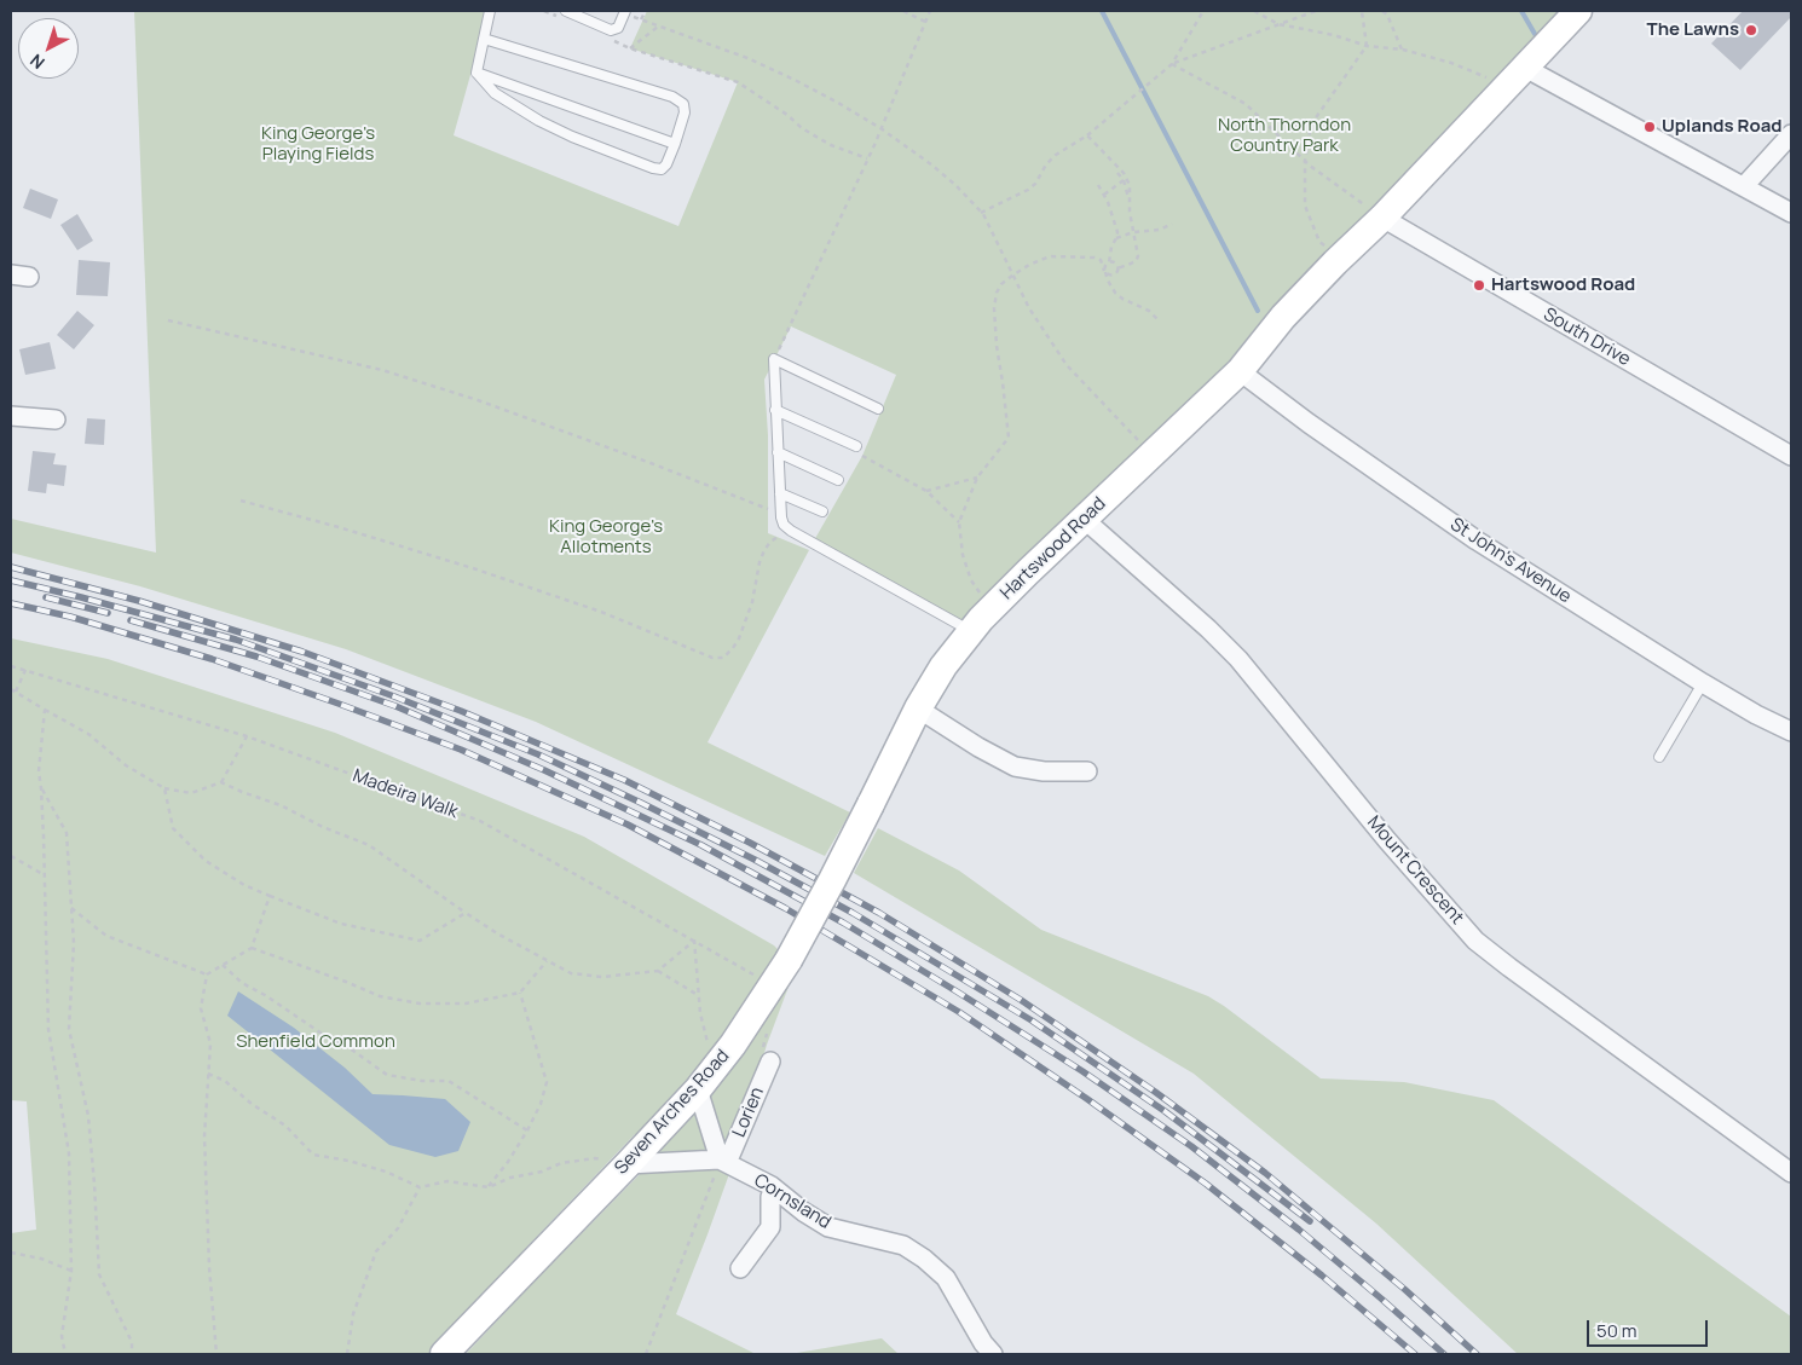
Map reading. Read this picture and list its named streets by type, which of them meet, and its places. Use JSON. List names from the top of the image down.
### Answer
{
  "streets": {
    "street": [
      "South Drive",
      "Hartswood Road",
      "St John's Avenue",
      "Mount Crescent",
      "Seven Arches Road",
      "Lorien",
      "Cornsland"
    ],
    "path": ["Madeira Walk"]
  },
  "crossings": [
    ["South Drive", "Hartswood Road"],
    ["Hartswood Road", "St John's Avenue"],
    ["Hartswood Road", "Mount Crescent"],
    ["Hartswood Road", "Seven Arches Road"],
    ["Madeira Walk", "Seven Arches Road"],
    ["Lorien", "Cornsland"]
  ],
  "parks": [
    "North Thorndon Country Park",
    "King George's Playing Fields",
    "King George's Allotments",
    "Shenfield Common"
  ],
  "places": ["The Lawns", "Uplands Road", "Hartswood Road"],
  "scale_bar": "50 m",
  "north": "bottom left"
}
